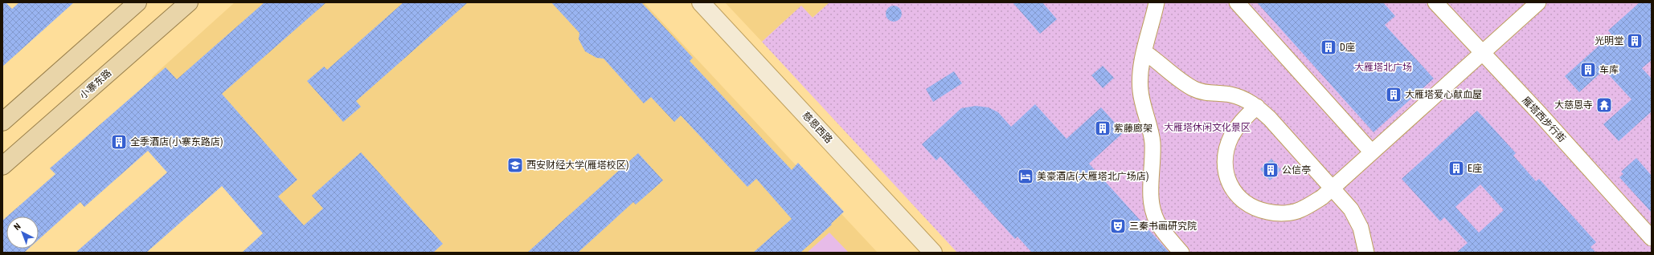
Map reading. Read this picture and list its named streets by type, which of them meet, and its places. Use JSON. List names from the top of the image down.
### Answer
{
  "streets": {
    "main road": ["小寨东路", "慈恩西路"],
    "street": ["雁塔西步行街"]
  },
  "parks": ["大雁塔北广场", "大雁塔休闲文化景区"],
  "places": {
    "building": [
      "光明堂",
      "D座",
      "车库",
      "大雁塔爱心献血屋",
      "紫藤廊架",
      "全季酒店(小寨东路店)",
      "E座",
      "公信亭"
    ],
    "temple": ["大慈恩寺"],
    "school or university": ["西安财经大学(雁塔校区)"],
    "hotel": ["美豪酒店(大雁塔北广场店)"],
    "theatre": ["三秦书画研究院"]
  },
  "north": "top left"
}
